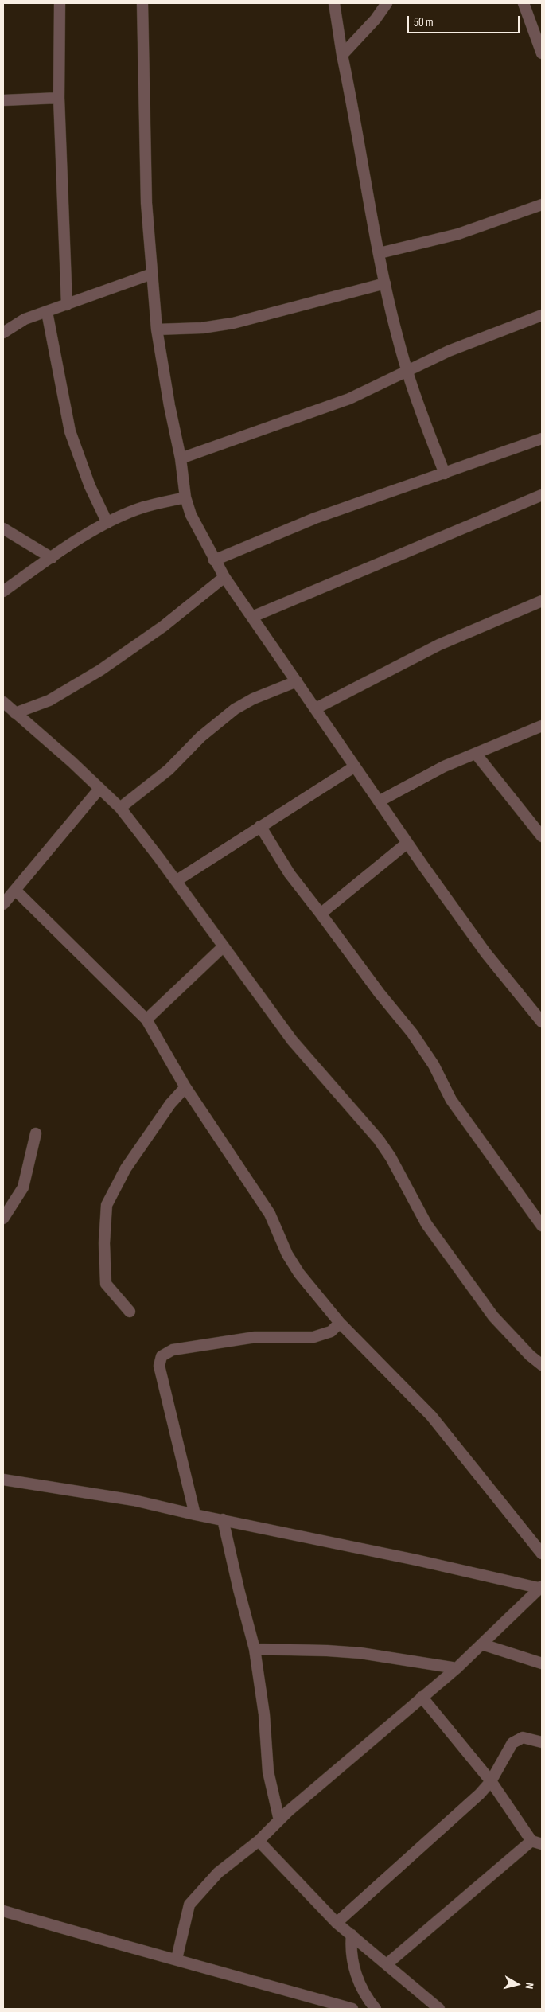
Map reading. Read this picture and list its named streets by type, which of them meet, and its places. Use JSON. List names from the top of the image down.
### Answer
{
  "scale_bar": "50 m",
  "north": "right"
}
